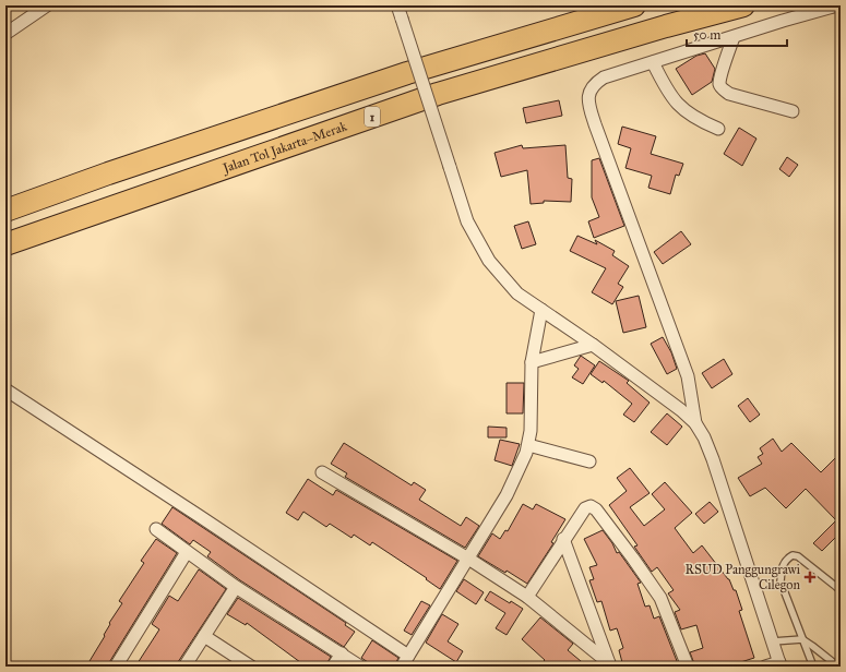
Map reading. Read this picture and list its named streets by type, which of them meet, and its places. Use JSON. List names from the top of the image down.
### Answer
{
  "streets": {
    "highway": ["1", "Jalan Tol Jakarta–Merak"]
  },
  "places": {
    "health": ["RSUD Panggungrawi Cilegon"]
  },
  "scale_bar": "50 m"
}
